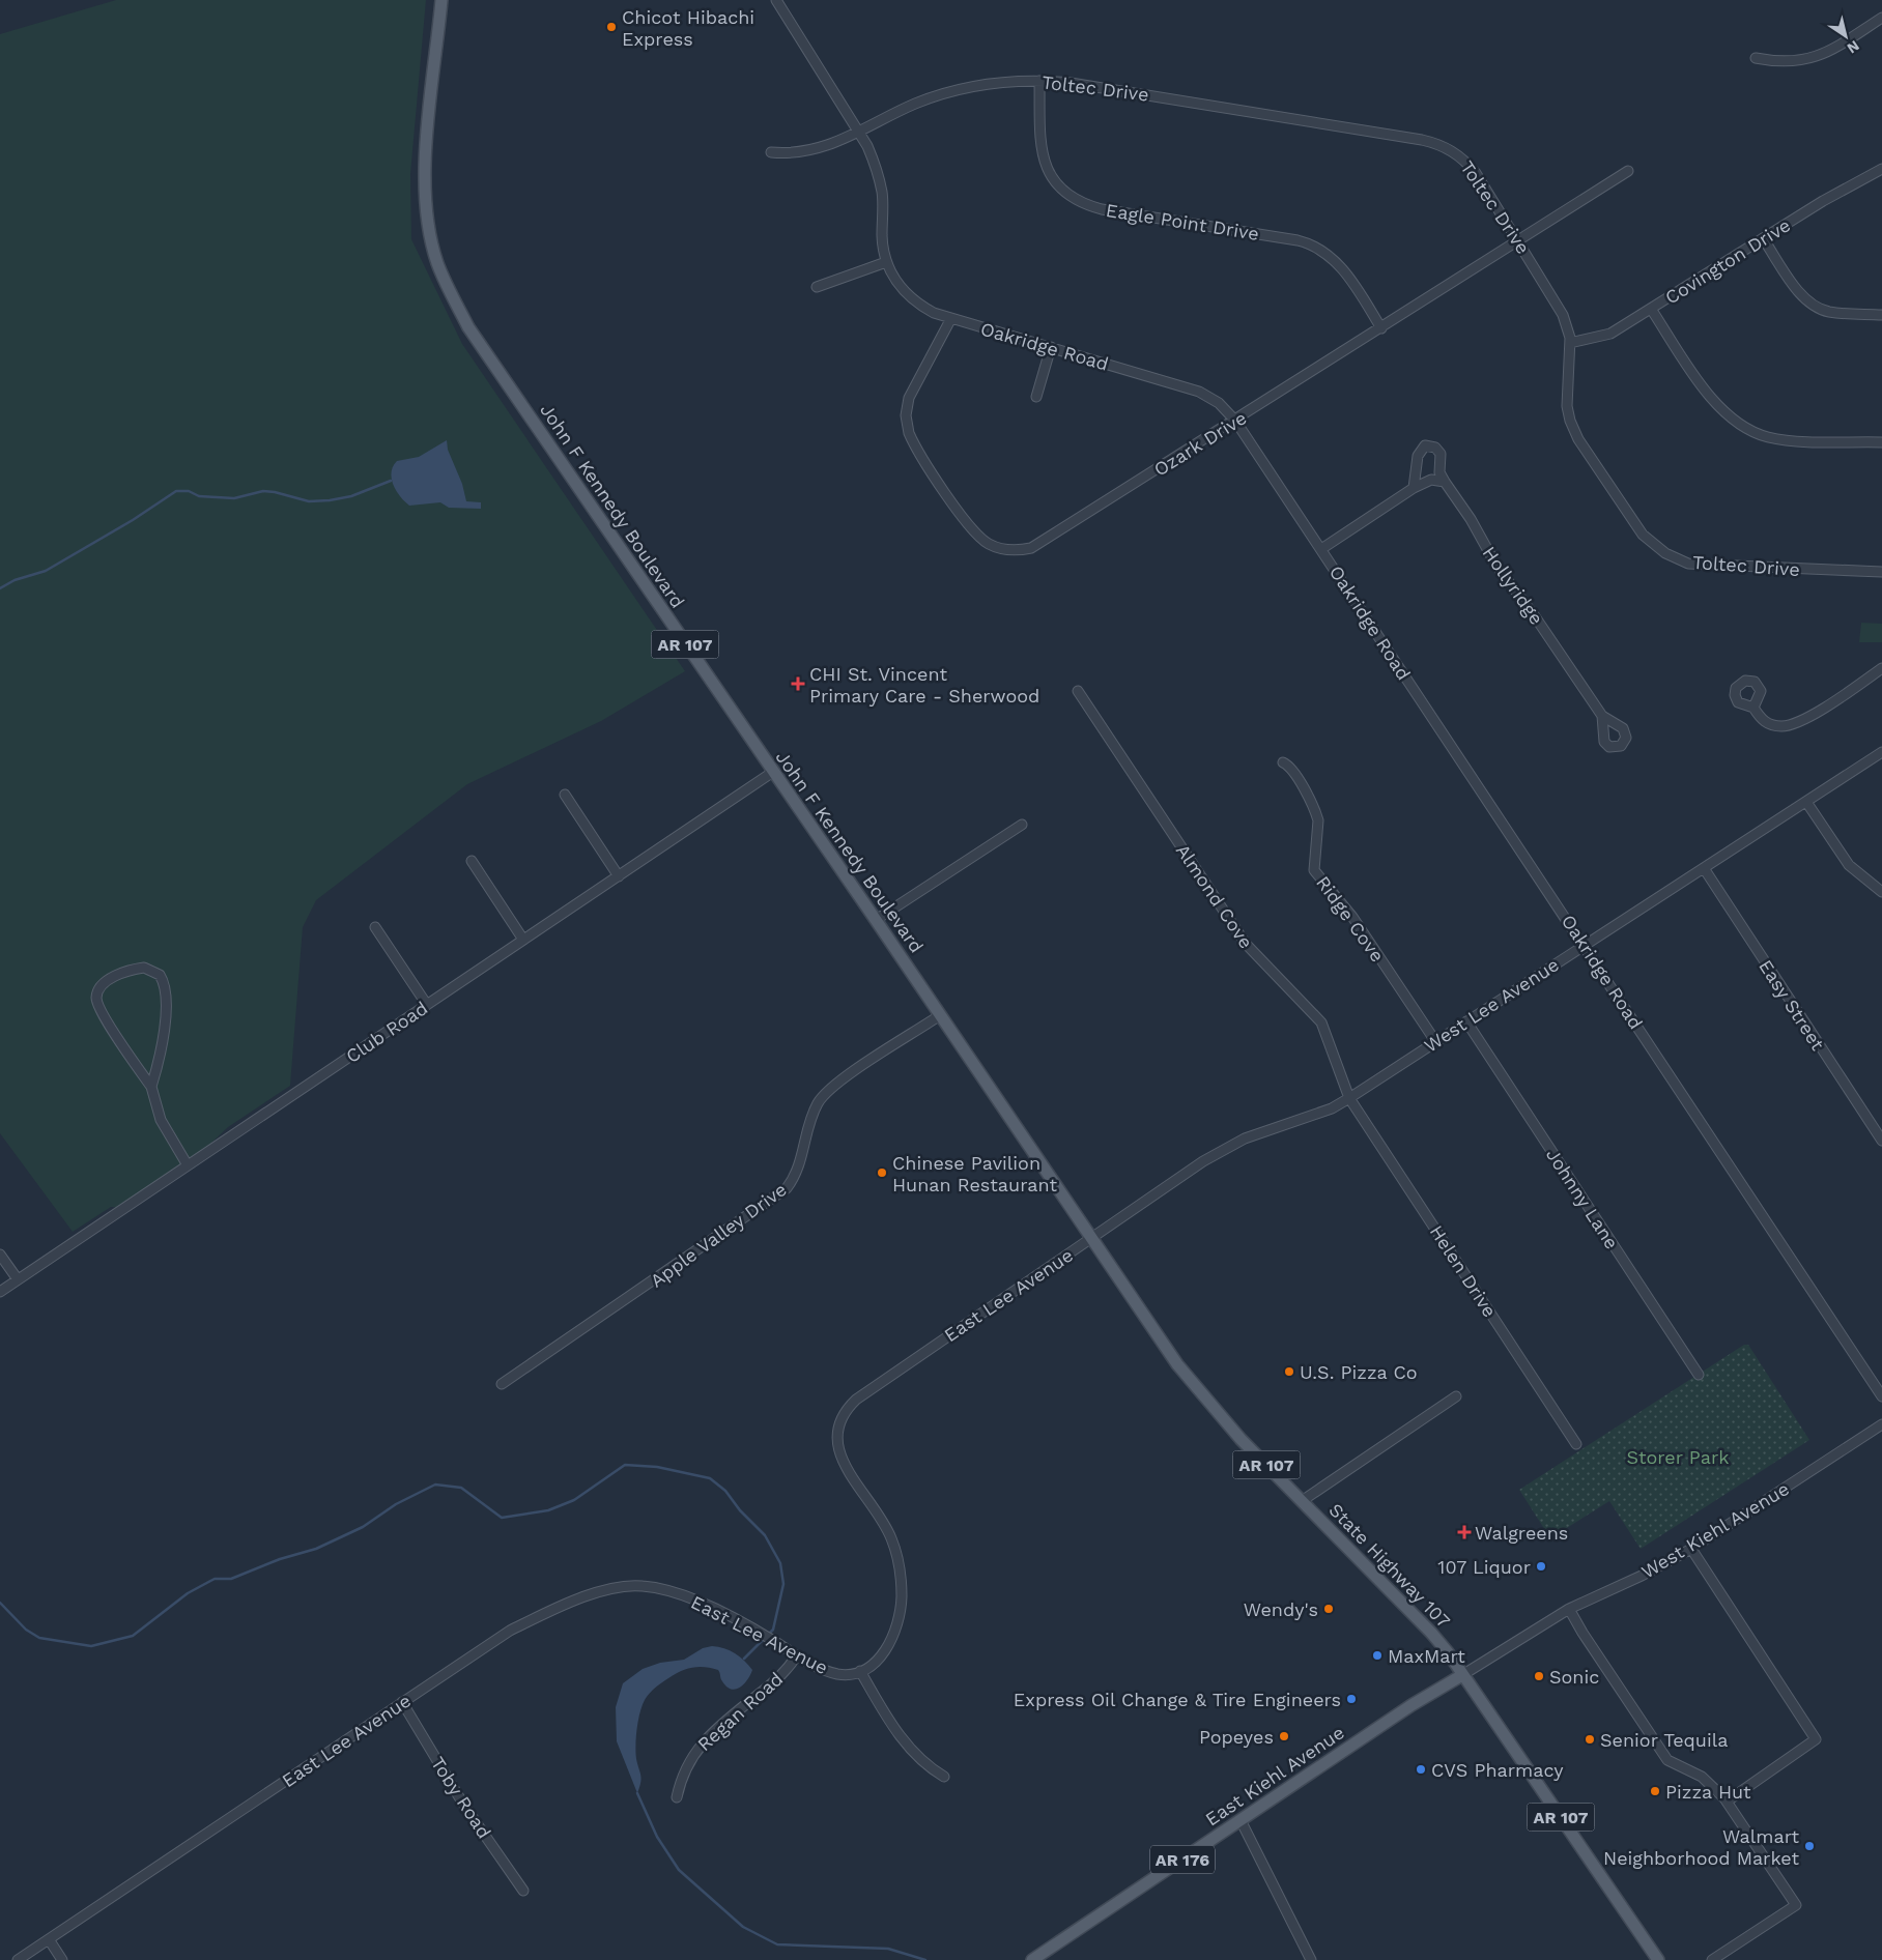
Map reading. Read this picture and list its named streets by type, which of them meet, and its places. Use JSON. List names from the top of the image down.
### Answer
{
  "streets": {
    "main road": [
      "John F Kennedy Boulevard",
      "AR 107",
      "State Highway 107",
      "East Kiehl Avenue",
      "AR 176"
    ],
    "street": [
      "Toltec Drive",
      "Eagle Point Drive",
      "Covington Drive",
      "Oakridge Road",
      "Ozark Drive",
      "Hollyridge",
      "Almond Cove",
      "Ridge Cove",
      "West Lee Avenue",
      "Easy Street",
      "Club Road",
      "Johnny Lane",
      "Apple Valley Drive",
      "Helen Drive",
      "East Lee Avenue",
      "West Kiehl Avenue",
      "Regan Road",
      "Toby Road"
    ]
  },
  "crossings": [
    ["Toltec Drive", "Eagle Point Drive"],
    ["Toltec Drive", "Covington Drive"],
    ["Toltec Drive", "Oakridge Road"],
    ["Toltec Drive", "Ozark Drive"],
    ["Eagle Point Drive", "Ozark Drive"],
    ["Oakridge Road", "Ozark Drive"],
    ["Oakridge Road", "West Lee Avenue"],
    ["John F Kennedy Boulevard", "West Lee Avenue"],
    ["John F Kennedy Boulevard", "Club Road"],
    ["John F Kennedy Boulevard", "Apple Valley Drive"],
    ["John F Kennedy Boulevard", "East Lee Avenue"],
    ["John F Kennedy Boulevard", "State Highway 107"],
    ["Almond Cove", "West Lee Avenue"],
    ["Almond Cove", "Helen Drive"],
    ["Ridge Cove", "West Lee Avenue"],
    ["West Lee Avenue", "Easy Street"],
    ["West Lee Avenue", "Johnny Lane"],
    ["West Lee Avenue", "Helen Drive"],
    ["West Lee Avenue", "East Lee Avenue"],
    ["West Lee Avenue", "State Highway 107"],
    ["East Lee Avenue", "State Highway 107"],
    ["East Lee Avenue", "Regan Road"],
    ["East Lee Avenue", "Toby Road"],
    ["West Kiehl Avenue", "State Highway 107"],
    ["West Kiehl Avenue", "East Kiehl Avenue"],
    ["State Highway 107", "East Kiehl Avenue"]
  ],
  "parks": ["Storer Park"],
  "places": {
    "other": [
      "Chicot Hibachi Express",
      "Chinese Pavilion Hunan Restaurant",
      "U.S. Pizza Co",
      "107 Liquor",
      "Wendy's",
      "MaxMart",
      "Sonic",
      "Express Oil Change & Tire Engineers",
      "Popeyes",
      "Senior Tequila",
      "CVS Pharmacy",
      "Pizza Hut",
      "Walmart Neighborhood Market"
    ],
    "health": ["CHI St. Vincent Primary Care - Sherwood", "Walgreens"]
  },
  "north": "bottom right"
}
